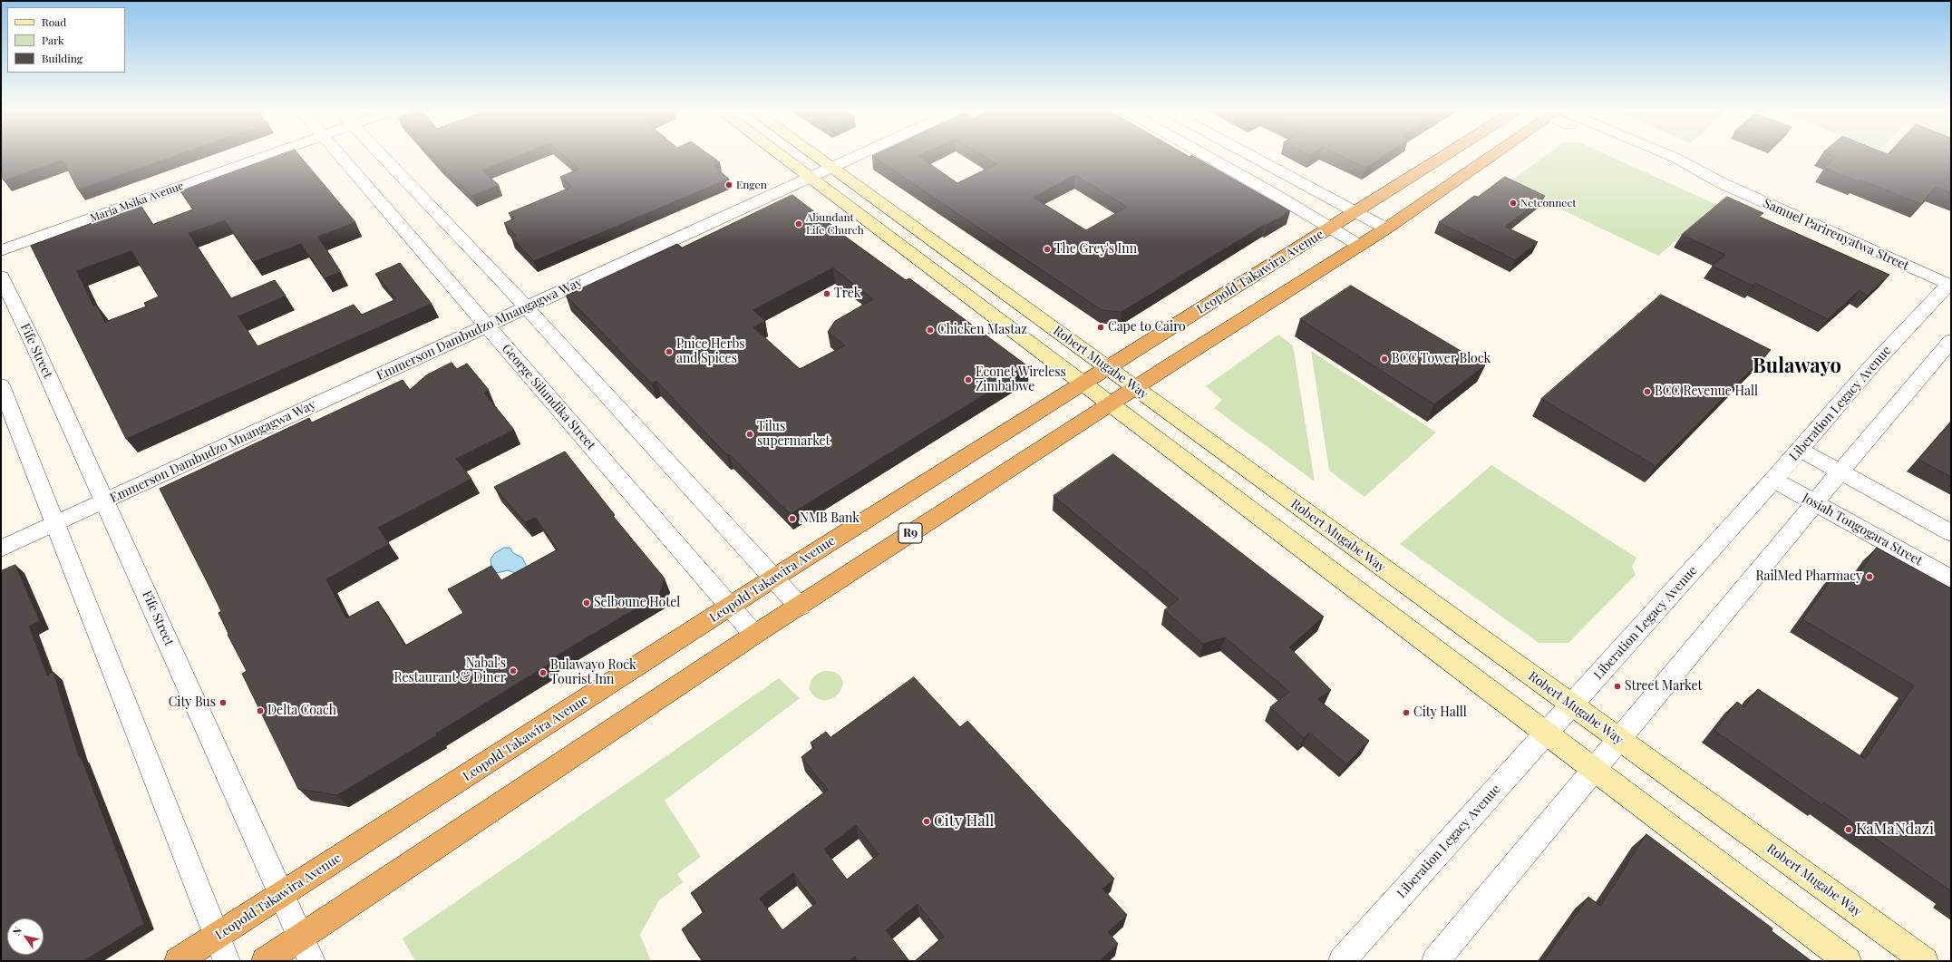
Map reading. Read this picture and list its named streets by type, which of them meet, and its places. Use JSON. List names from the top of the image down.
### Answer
{
  "streets": {
    "highway": ["Leopold Takawira Avenue", "R9"],
    "main road": ["Robert Mugabe Way"],
    "street": [
      "Maria Msika Avenue",
      "Samuel Parirenyatwa Street",
      "Emmerson Dambudzo Mnangagwa Way",
      "Fife Street",
      "George Silundika Street",
      "Liberation Legacy Avenue",
      "Josiah Tongogara Street"
    ]
  },
  "crossings": [
    ["Samuel Parirenyatwa Street", "Liberation Legacy Avenue"],
    ["Leopold Takawira Avenue", "Fife Street"],
    ["Leopold Takawira Avenue", "Robert Mugabe Way"],
    ["Leopold Takawira Avenue", "George Silundika Street"],
    ["Emmerson Dambudzo Mnangagwa Way", "Fife Street"],
    ["Emmerson Dambudzo Mnangagwa Way", "Robert Mugabe Way"],
    ["Emmerson Dambudzo Mnangagwa Way", "George Silundika Street"],
    ["Fife Street", "R9"],
    ["Robert Mugabe Way", "Liberation Legacy Avenue"],
    ["Robert Mugabe Way", "R9"],
    ["George Silundika Street", "R9"],
    ["Liberation Legacy Avenue", "Josiah Tongogara Street"]
  ],
  "districts": ["Bulawayo"],
  "places": [
    "Engen",
    "Netconnect",
    "Abundant Life Church",
    "The Grey's Inn",
    "Trek",
    "Cape to Cairo",
    "Chicken Mastaz",
    "Pnice Herbs and Spices",
    "BCC Tower Block",
    "Econet Wireless Zimbabwe",
    "BCC Revenue Hall",
    "Tilus supermarket",
    "NMB Bank",
    "RailMed Pharmacy",
    "Selboune Hotel",
    "Nabal's Restaurant & Diner",
    "Bulawayo Rock Tourist Inn",
    "Street Market",
    "City Bus",
    "Delta Coach",
    "City Halll",
    "City Hall",
    "KaMaNdazi"
  ],
  "legend": ["Road", "Park", "Building"],
  "north": "top left"
}
